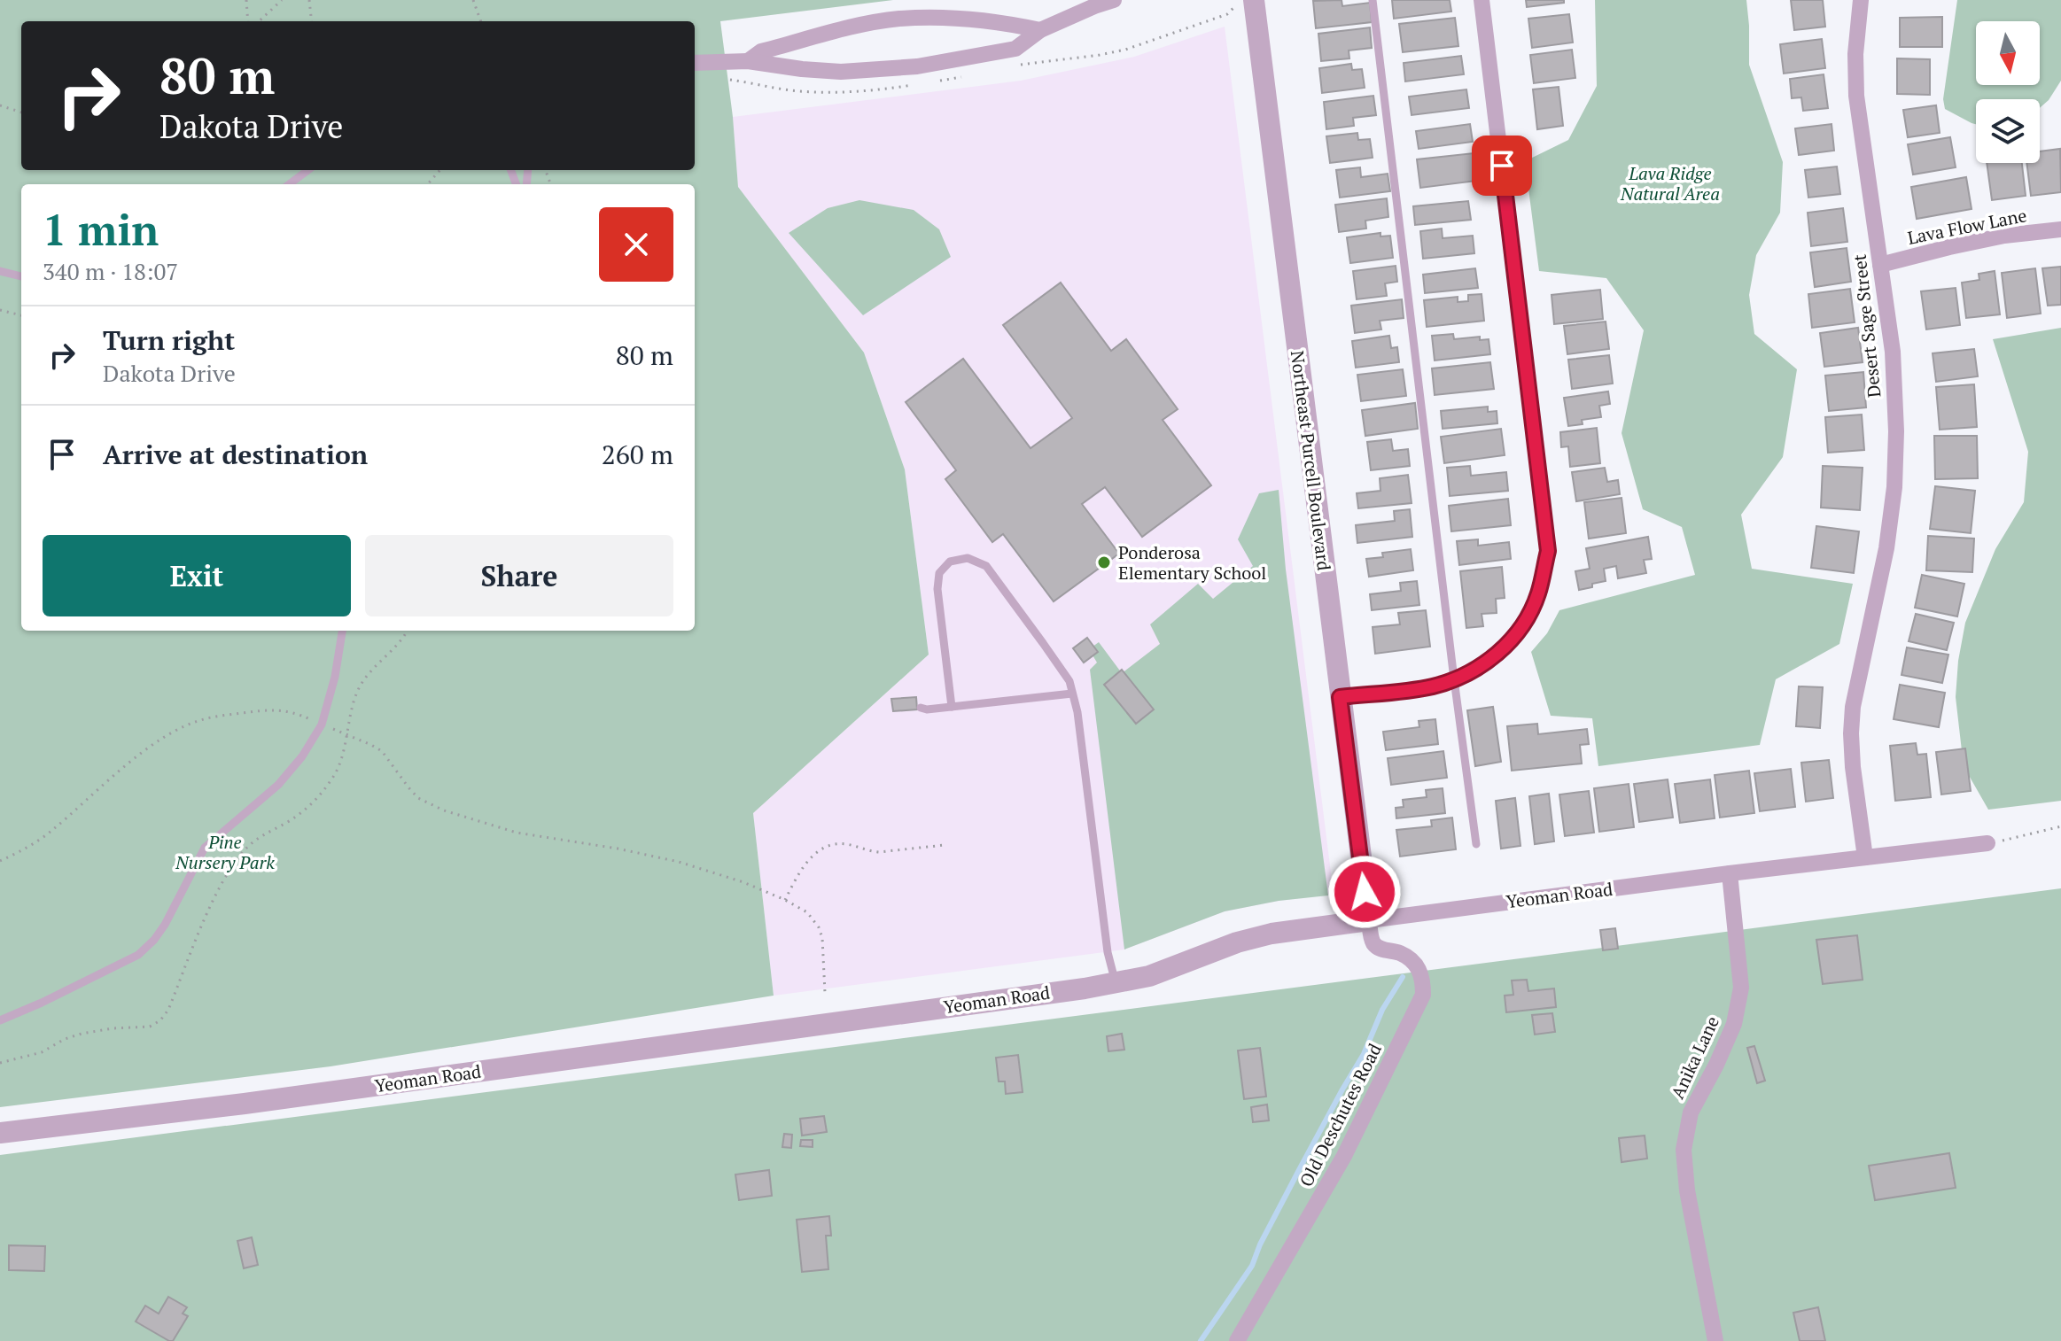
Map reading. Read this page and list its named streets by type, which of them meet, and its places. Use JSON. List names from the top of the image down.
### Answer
{
  "streets": {
    "street": [
      "Lava Flow Lane",
      "Desert Sage Street",
      "Northeast Purcell Boulevard",
      "Yeoman Road",
      "Anika Lane",
      "Old Deschutes Road"
    ]
  },
  "crossings": [
    ["Lava Flow Lane", "Desert Sage Street"],
    ["Desert Sage Street", "Yeoman Road"],
    ["Northeast Purcell Boulevard", "Yeoman Road"],
    ["Northeast Purcell Boulevard", "Old Deschutes Road"],
    ["Yeoman Road", "Anika Lane"],
    ["Yeoman Road", "Old Deschutes Road"]
  ],
  "parks": ["Lava Ridge Natural Area", "Pine Nursery Park"],
  "places": ["Ponderosa Elementary School"],
  "north": "bottom",
  "page": {
    "turn": ["80 m", "Dakota Drive"],
    "heading": ["1 min", "340 m · 18:07"],
    "list": [
      {
        "name": "Turn right",
        "note": "Dakota Drive",
        "value": "80 m"
      },
      {
        "name": "Arrive at destination",
        "value": "260 m"
      }
    ],
    "buttons": ["Exit", "Share"]
  }
}
